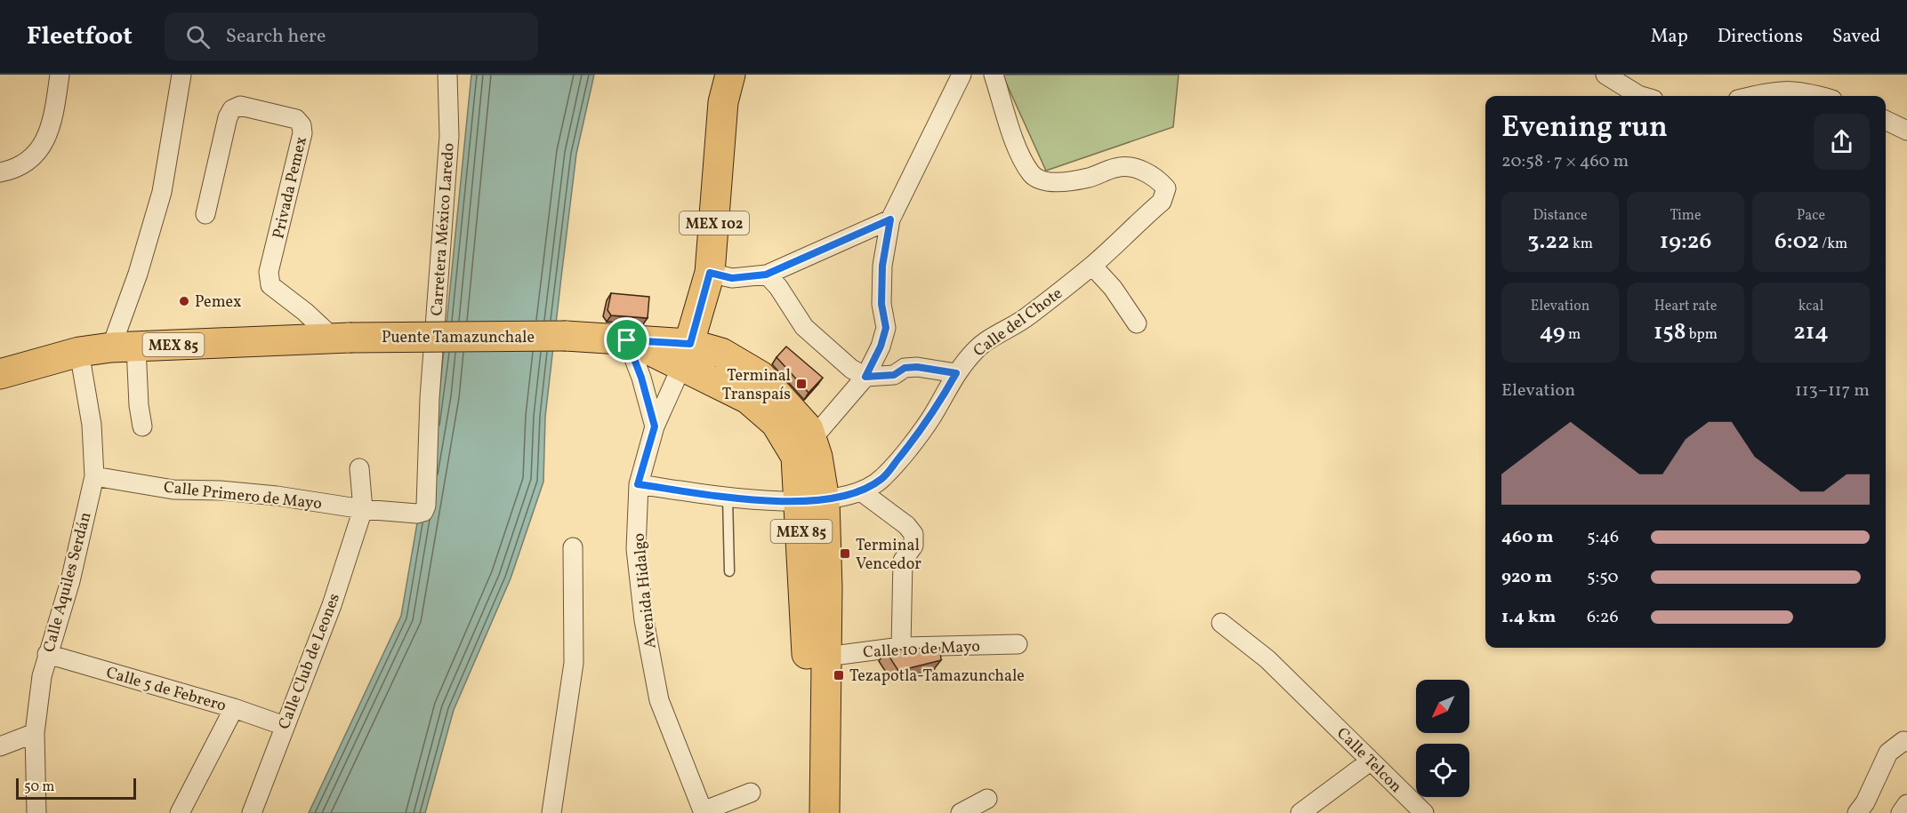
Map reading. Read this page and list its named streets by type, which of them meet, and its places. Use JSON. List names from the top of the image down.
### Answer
{
  "streets": {
    "main road": ["MEX 102", "Puente Tamazunchale", "MEX 85"],
    "street": [
      "Privada Pemex",
      "Carretera México Laredo",
      "Calle del Chote",
      "Calle Primero de Mayo",
      "Calle Aquiles Serdán",
      "Avenida Hidalgo",
      "Calle 10 de Mayo",
      "Calle Club de Leones",
      "Calle 5 de Febrero",
      "Calle Telcon"
    ]
  },
  "crossings": [
    ["Privada Pemex", "Puente Tamazunchale"],
    ["Privada Pemex", "MEX 85"],
    ["MEX 102", "MEX 85"],
    ["MEX 102", "Avenida Hidalgo"],
    ["Carretera México Laredo", "Calle Primero de Mayo"],
    ["Calle del Chote", "MEX 85"],
    ["Calle del Chote", "Avenida Hidalgo"],
    ["Puente Tamazunchale", "MEX 85"],
    ["MEX 85", "Calle Aquiles Serdán"],
    ["MEX 85", "Avenida Hidalgo"],
    ["MEX 85", "Calle 10 de Mayo"],
    ["Calle Primero de Mayo", "Calle Aquiles Serdán"],
    ["Calle Primero de Mayo", "Calle Club de Leones"],
    ["Calle Aquiles Serdán", "Calle 5 de Febrero"],
    ["Calle Club de Leones", "Calle 5 de Febrero"]
  ],
  "places": {
    "other": ["Pemex"],
    "transit": ["Terminal Transpaís", "Terminal Vencedor", "Tezapotla-Tamazunchale"]
  },
  "scale_bar": "50 m",
  "north": "bottom left",
  "page": {
    "header": "Fleetfoot",
    "search": "Search here",
    "nav": ["Map", "Directions", "Saved"],
    "heading": ["Evening run", "20:58 · 7 × 460 m"],
    "stats": [
      ["Distance", "3.22 km"],
      ["Time", "19:26"],
      ["Pace", "6:02 /km"],
      ["Elevation", "49 m"],
      ["Heart rate", "158 bpm"],
      ["kcal", "214"]
    ],
    "chart": ["Elevation", "113–117 m"],
    "list": [
      {
        "name": "460 m",
        "note": "5:46"
      },
      {
        "name": "920 m",
        "note": "5:50"
      },
      {
        "name": "1.4 km",
        "note": "6:26"
      }
    ],
    "scale": "50 m"
  }
}
